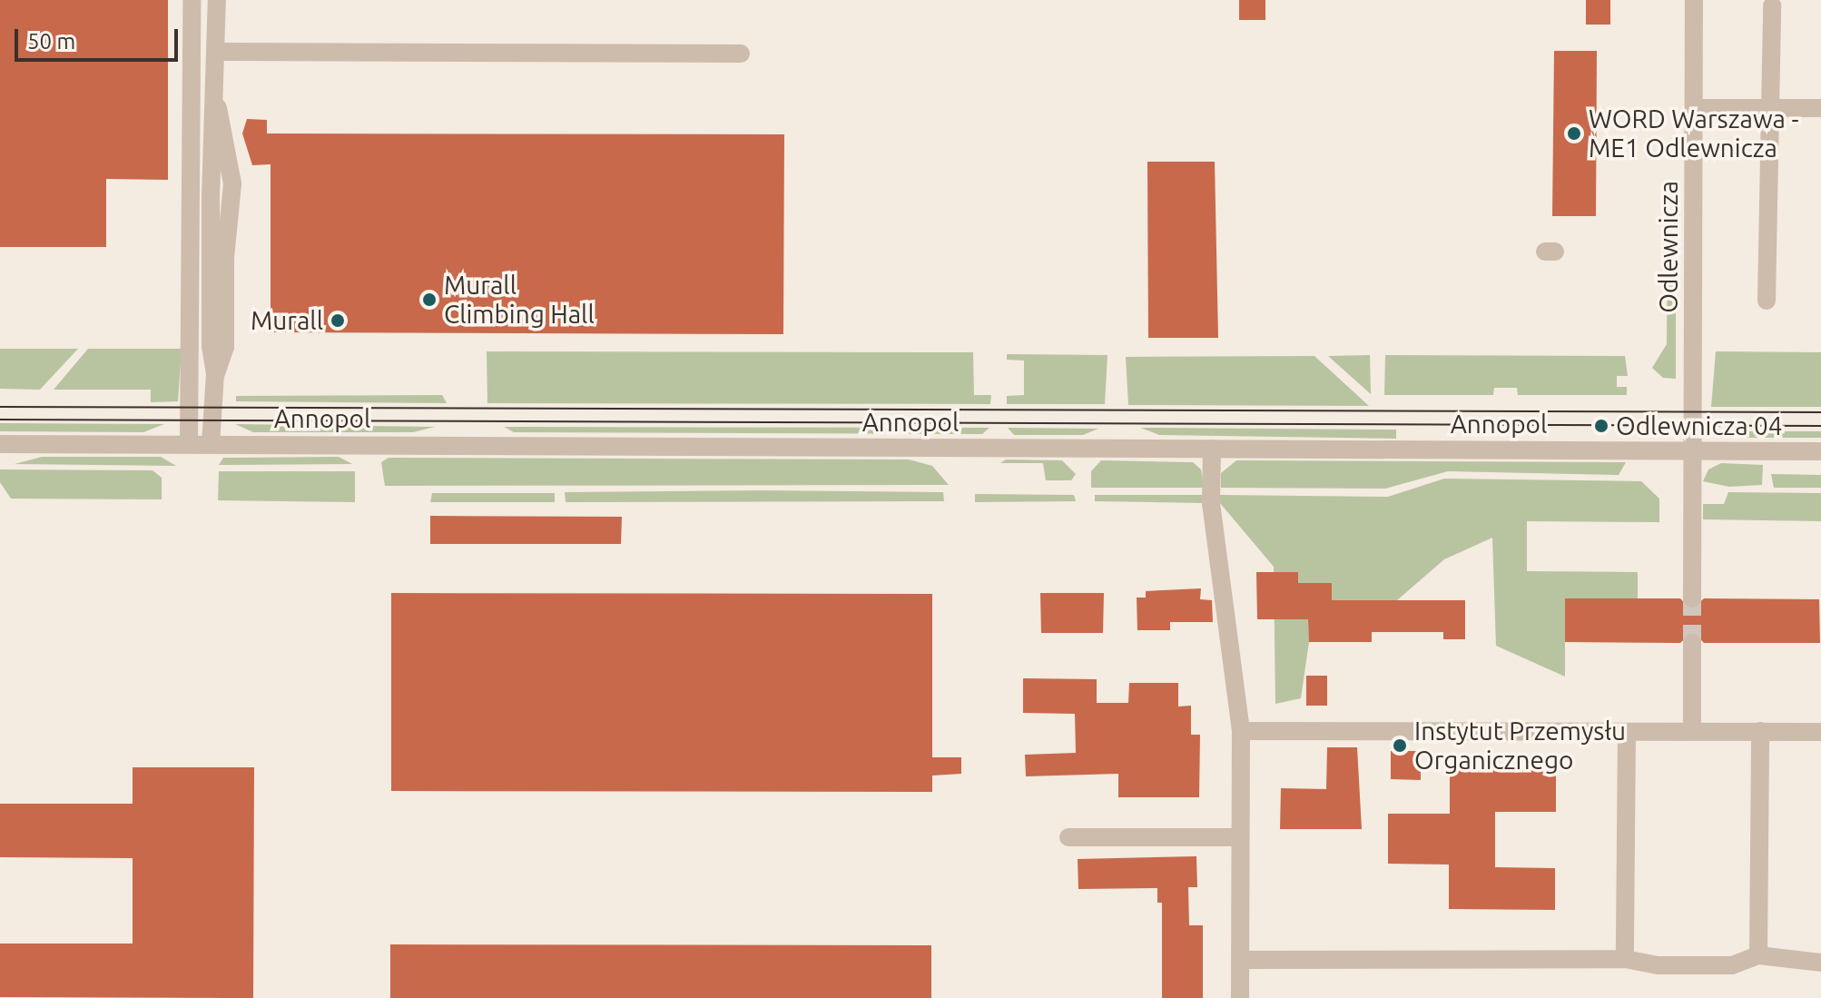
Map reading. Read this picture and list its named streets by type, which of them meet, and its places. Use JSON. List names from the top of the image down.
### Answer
{
  "streets": {
    "street": ["Odlewnicza", "Annopol"]
  },
  "crossings": [
    ["Odlewnicza", "Annopol"]
  ],
  "places": [
    "WORD Warszawa - ME1 Odlewnicza",
    "Murall Climbing Hall",
    "Murall",
    "Odlewnicza 04",
    "Instytut Przemysłu Organicznego"
  ],
  "scale_bar": "50 m"
}
